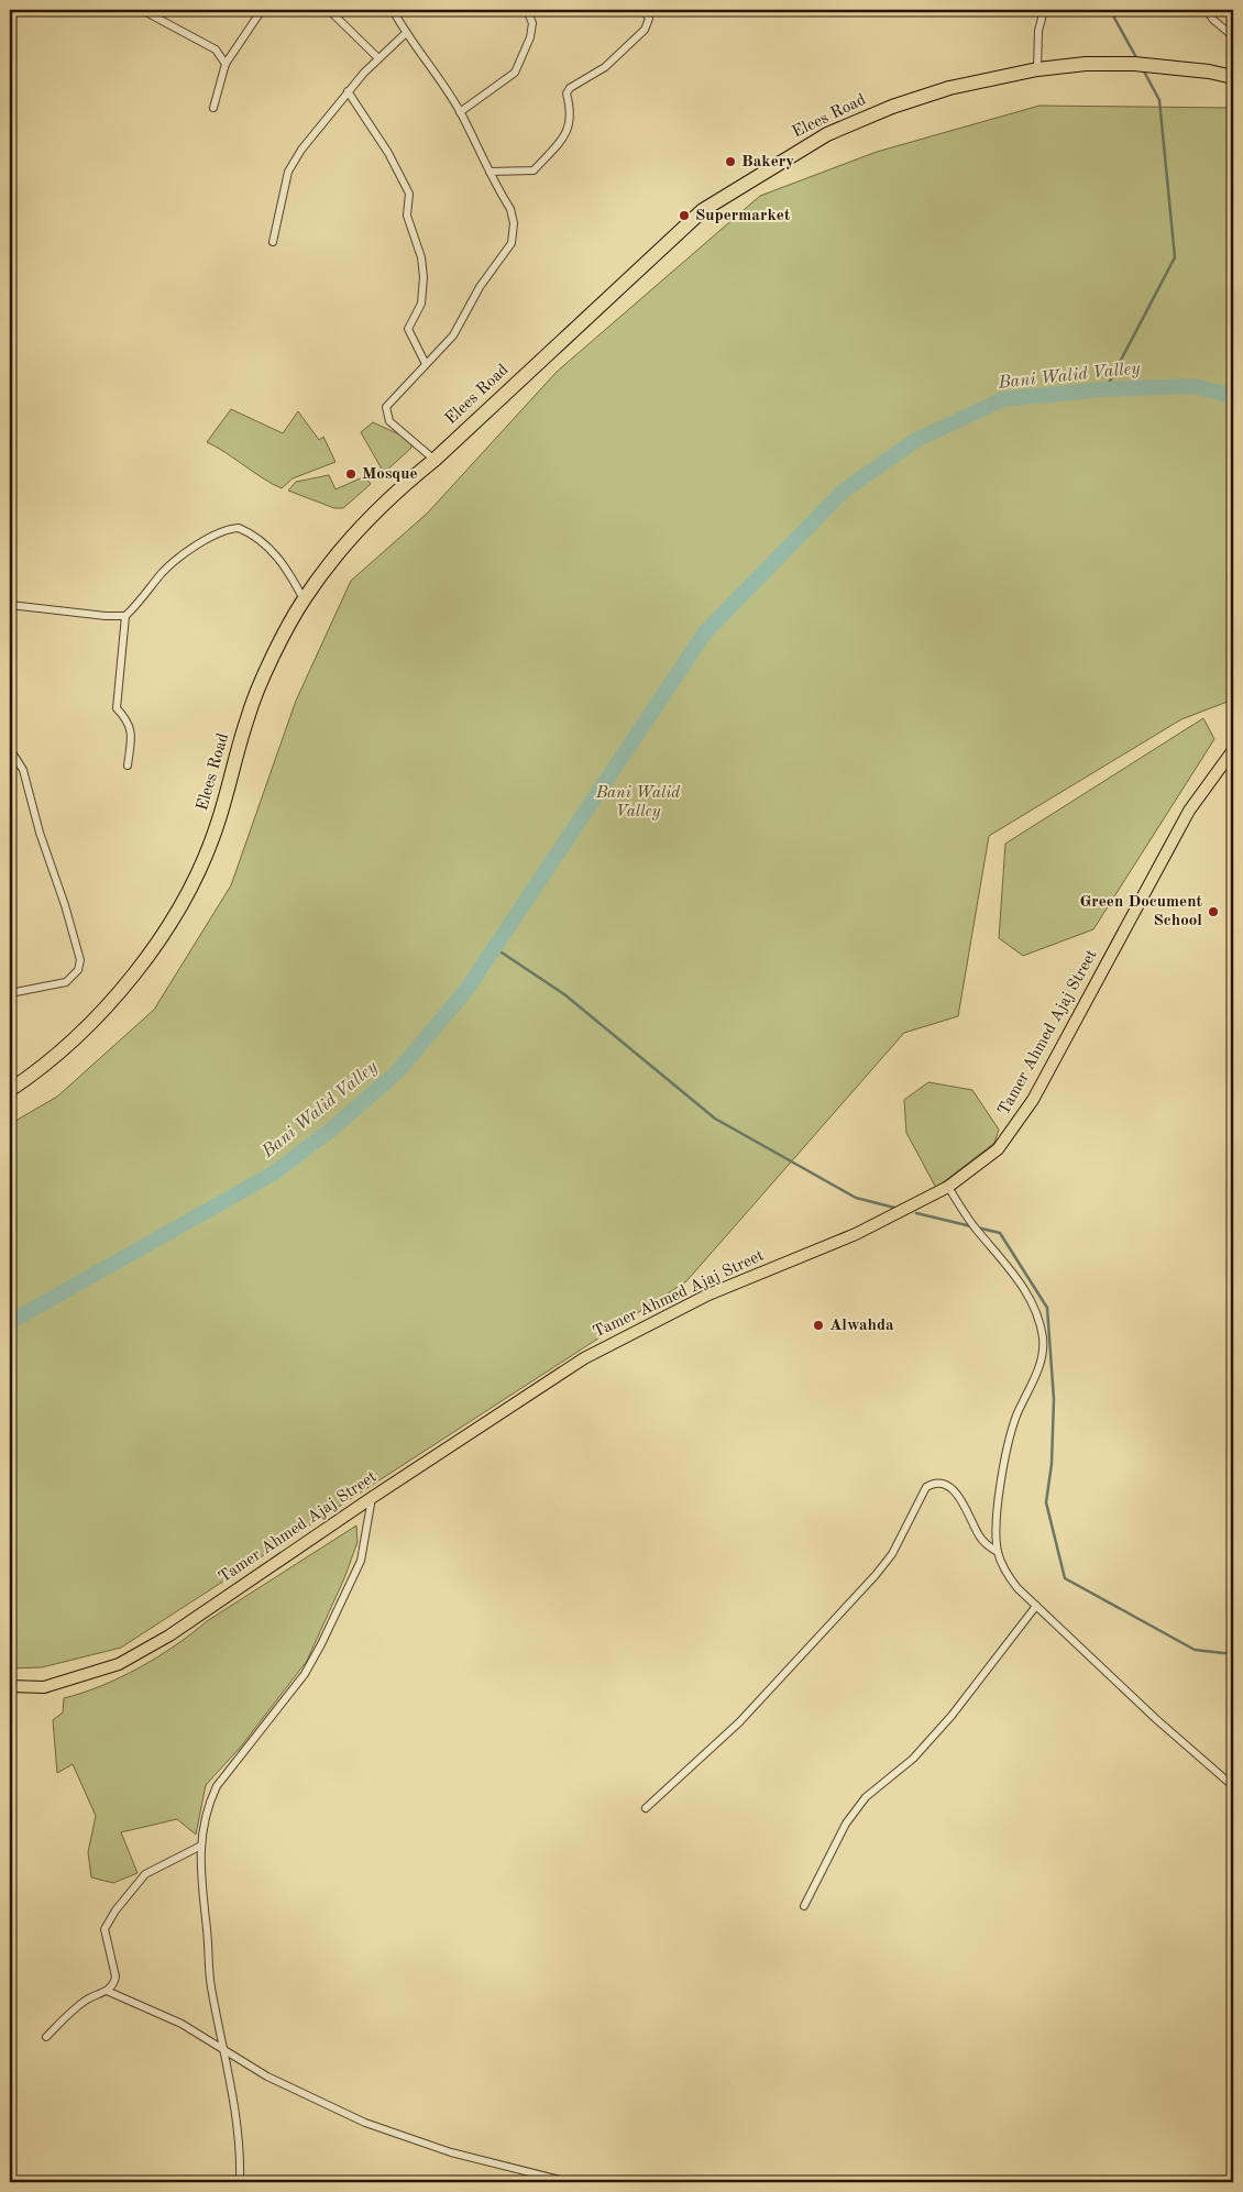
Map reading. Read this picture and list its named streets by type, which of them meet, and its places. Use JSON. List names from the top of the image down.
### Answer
{
  "streets": {
    "highway": ["Elees Road"],
    "main road": ["Tamer Ahmed Ajaj Street"]
  },
  "water": ["Bani Walid Valley"],
  "parks": ["Bani Walid Valley"],
  "places": [
    "Bakery",
    "Supermarket",
    "Mosque",
    "Green Document School",
    "Alwahda"
  ]
}
